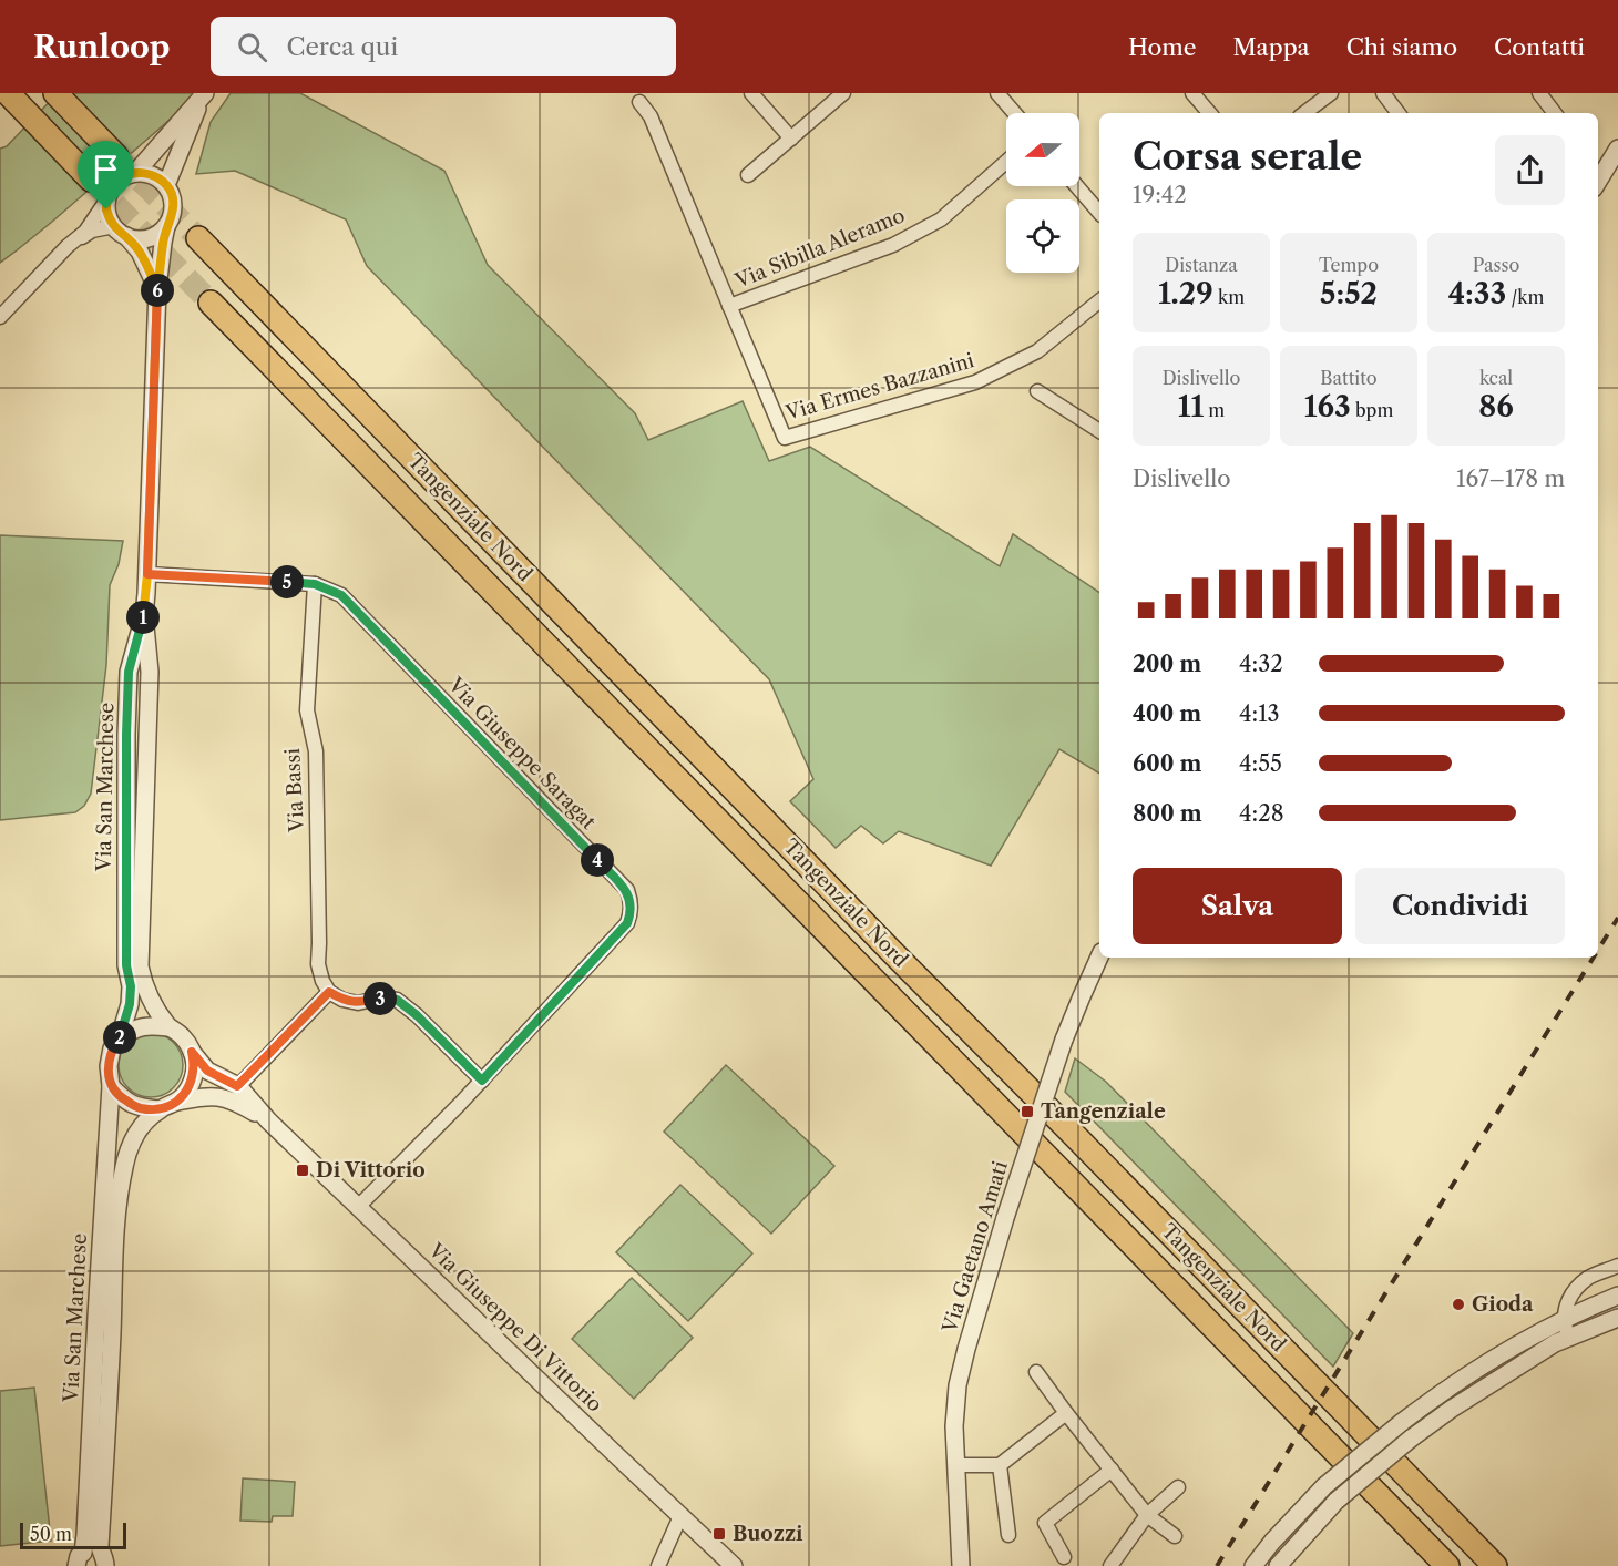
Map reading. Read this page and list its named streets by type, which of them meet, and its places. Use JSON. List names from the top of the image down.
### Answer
{
  "streets": {
    "highway": ["Tangenziale Nord"],
    "street": [
      "Via Sibilla Aleramo",
      "Via Ermes Bazzanini",
      "Via Giuseppe Saragat",
      "Via San Marchese",
      "Via Bassi",
      "Via Gaetano Amati",
      "Via Giuseppe Di Vittorio"
    ]
  },
  "crossings": [
    ["Via Sibilla Aleramo", "Via Ermes Bazzanini"],
    ["Via Giuseppe Saragat", "Via San Marchese"],
    ["Via Giuseppe Saragat", "Via Bassi"],
    ["Via Giuseppe Saragat", "Via Giuseppe Di Vittorio"],
    ["Via San Marchese", "Via Giuseppe Di Vittorio"]
  ],
  "places": {
    "transit": ["Tangenziale", "Di Vittorio", "Buozzi"],
    "other": ["Gioda"]
  },
  "scale_bar": "50 m",
  "north": "left",
  "page": {
    "header": "Runloop",
    "search": "Cerca qui",
    "nav": [
      "Home",
      "Mappa",
      "Chi siamo",
      "Contatti"
    ],
    "heading": ["Corsa serale", "19:42"],
    "stats": [
      ["Distanza", "1.29 km"],
      ["Tempo", "5:52"],
      ["Passo", "4:33 /km"],
      ["Dislivello", "11 m"],
      ["Battito", "163 bpm"],
      ["kcal", "86"]
    ],
    "pins": [
      "6",
      "5",
      "1",
      "4",
      "3",
      "2"
    ],
    "chart": ["Dislivello", "167–178 m"],
    "list": [
      {
        "name": "200 m",
        "note": "4:32"
      },
      {
        "name": "400 m",
        "note": "4:13"
      },
      {
        "name": "600 m",
        "note": "4:55"
      },
      {
        "name": "800 m",
        "note": "4:28"
      }
    ],
    "buttons": ["Salva", "Condividi"],
    "scale": "50 m"
  }
}
